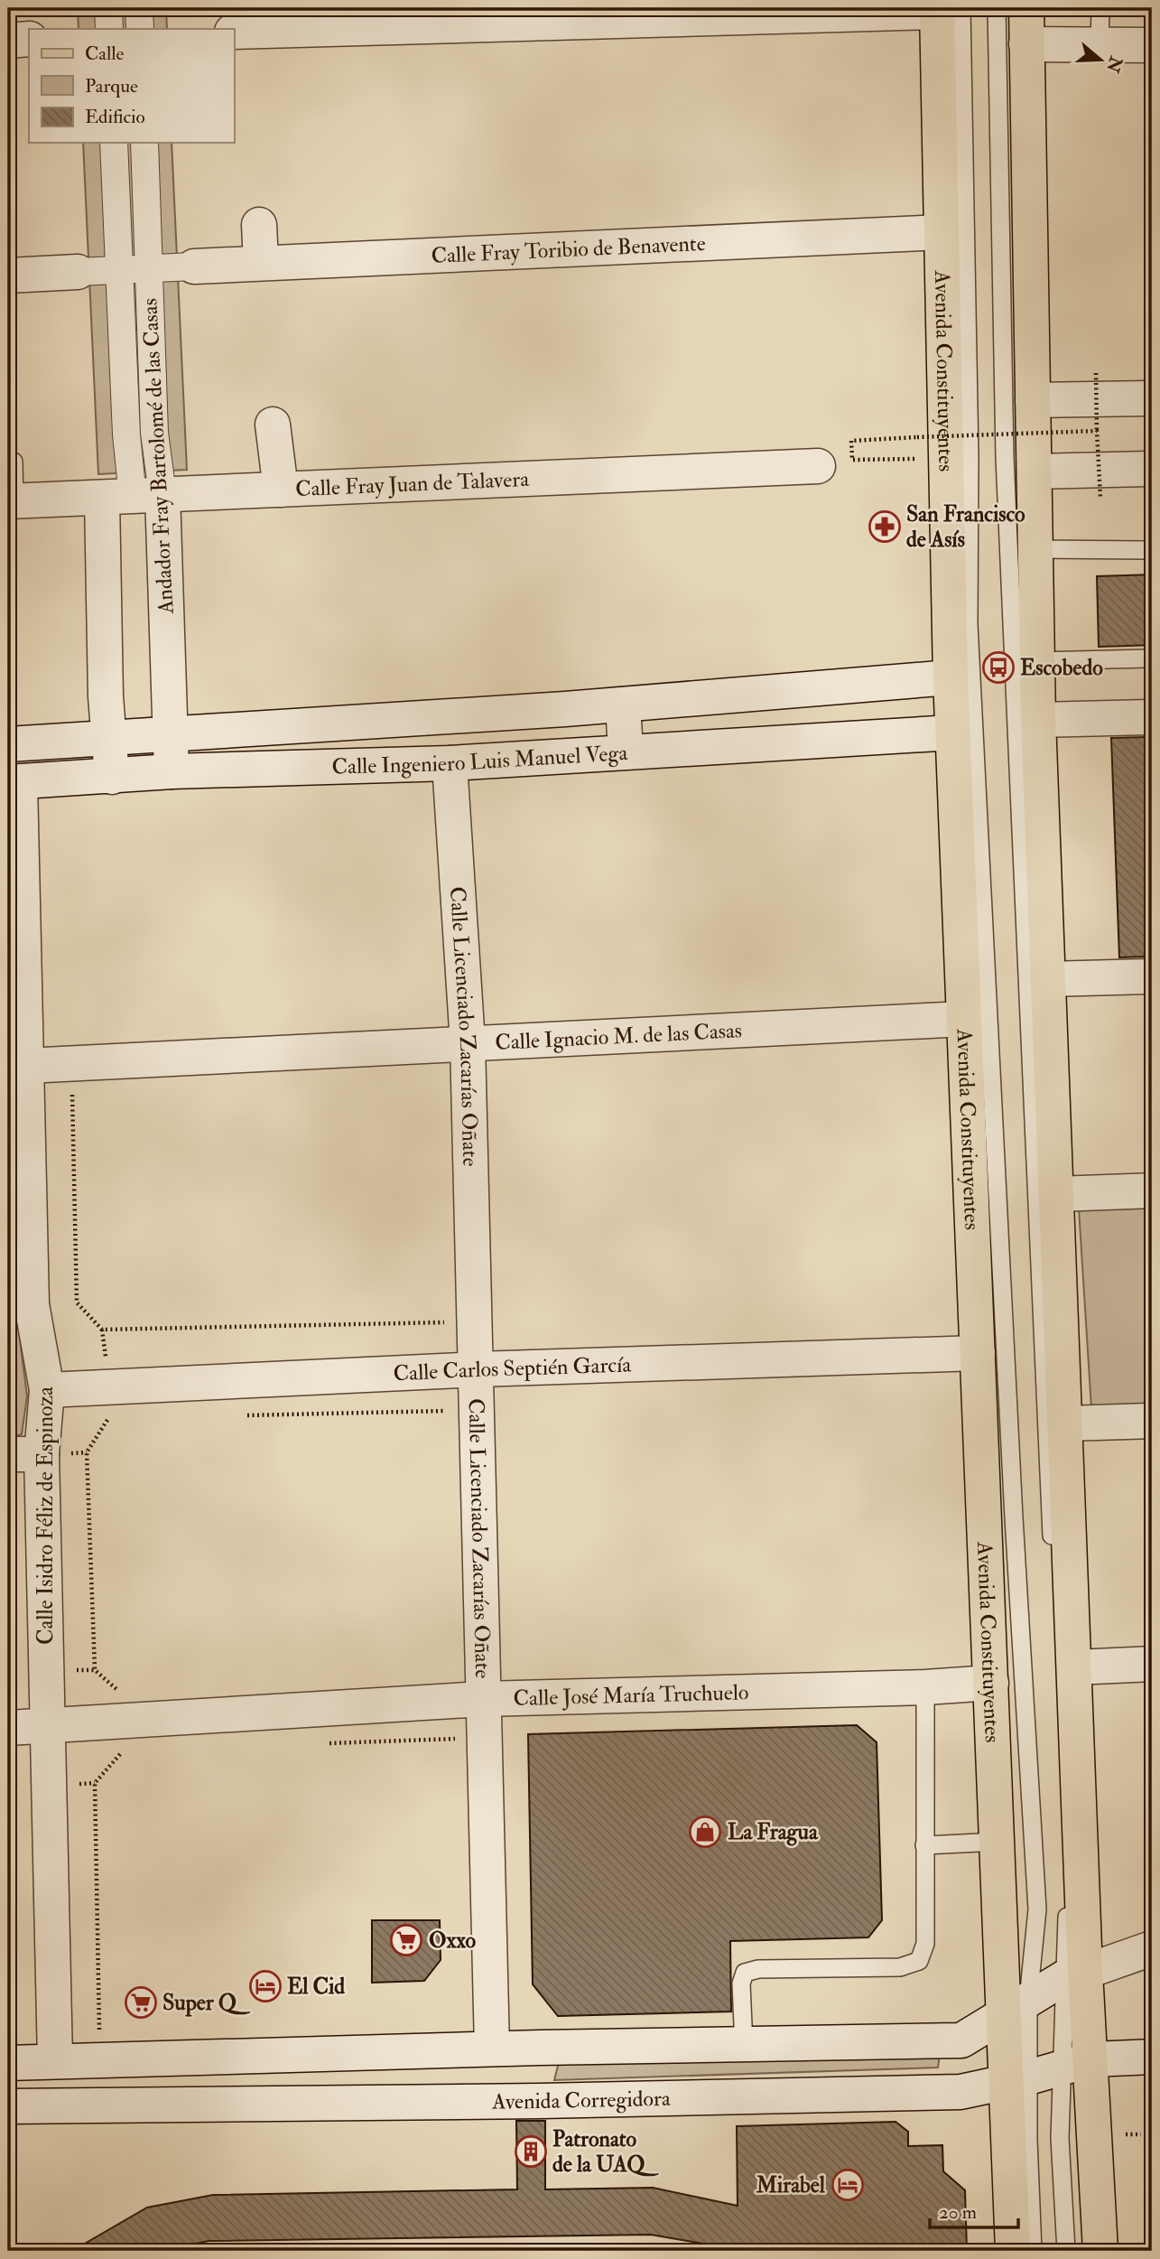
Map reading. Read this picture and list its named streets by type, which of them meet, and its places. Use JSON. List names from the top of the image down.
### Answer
{
  "streets": {
    "main road": ["Avenida Constituyentes"],
    "street": [
      "Calle Fray Toribio de Benavente",
      "Andador Fray Bartolomé de las Casas",
      "Calle Fray Juan de Talavera",
      "Calle Ingeniero Luis Manuel Vega",
      "Calle Licenciado Zacarías Oñate",
      "Calle Ignacio M. de las Casas",
      "Calle Carlos Septién García",
      "Calle Isidro Féliz de Espinoza",
      "Calle José María Truchuelo",
      "Avenida Corregidora"
    ]
  },
  "crossings": [
    ["Calle Fray Toribio de Benavente", "Avenida Constituyentes"],
    ["Avenida Constituyentes", "Calle Ingeniero Luis Manuel Vega"],
    ["Avenida Constituyentes", "Calle Ignacio M. de las Casas"],
    ["Avenida Constituyentes", "Calle Carlos Septién García"],
    ["Avenida Constituyentes", "Calle José María Truchuelo"],
    ["Avenida Constituyentes", "Avenida Corregidora"],
    ["Andador Fray Bartolomé de las Casas", "Calle Fray Juan de Talavera"],
    ["Andador Fray Bartolomé de las Casas", "Calle Ingeniero Luis Manuel Vega"],
    ["Calle Ingeniero Luis Manuel Vega", "Calle Licenciado Zacarías Oñate"],
    ["Calle Ingeniero Luis Manuel Vega", "Calle Isidro Féliz de Espinoza"],
    ["Calle Licenciado Zacarías Oñate", "Calle Ignacio M. de las Casas"],
    ["Calle Licenciado Zacarías Oñate", "Calle Carlos Septién García"],
    ["Calle Licenciado Zacarías Oñate", "Calle José María Truchuelo"],
    ["Calle Ignacio M. de las Casas", "Calle Isidro Féliz de Espinoza"],
    ["Calle Carlos Septién García", "Calle Isidro Féliz de Espinoza"],
    ["Calle Isidro Féliz de Espinoza", "Calle José María Truchuelo"]
  ],
  "places": {
    "pharmacy": ["San Francisco de Asís"],
    "bus stop": ["Escobedo"],
    "shop": ["La Fragua"],
    "supermarket": ["Oxxo", "Super Q"],
    "hotel": ["El Cid", "Mirabel"],
    "building": ["Patronato de la UAQ"]
  },
  "legend": ["Calle", "Parque", "Edificio"],
  "scale_bar": "20 m",
  "north": "right"
}
